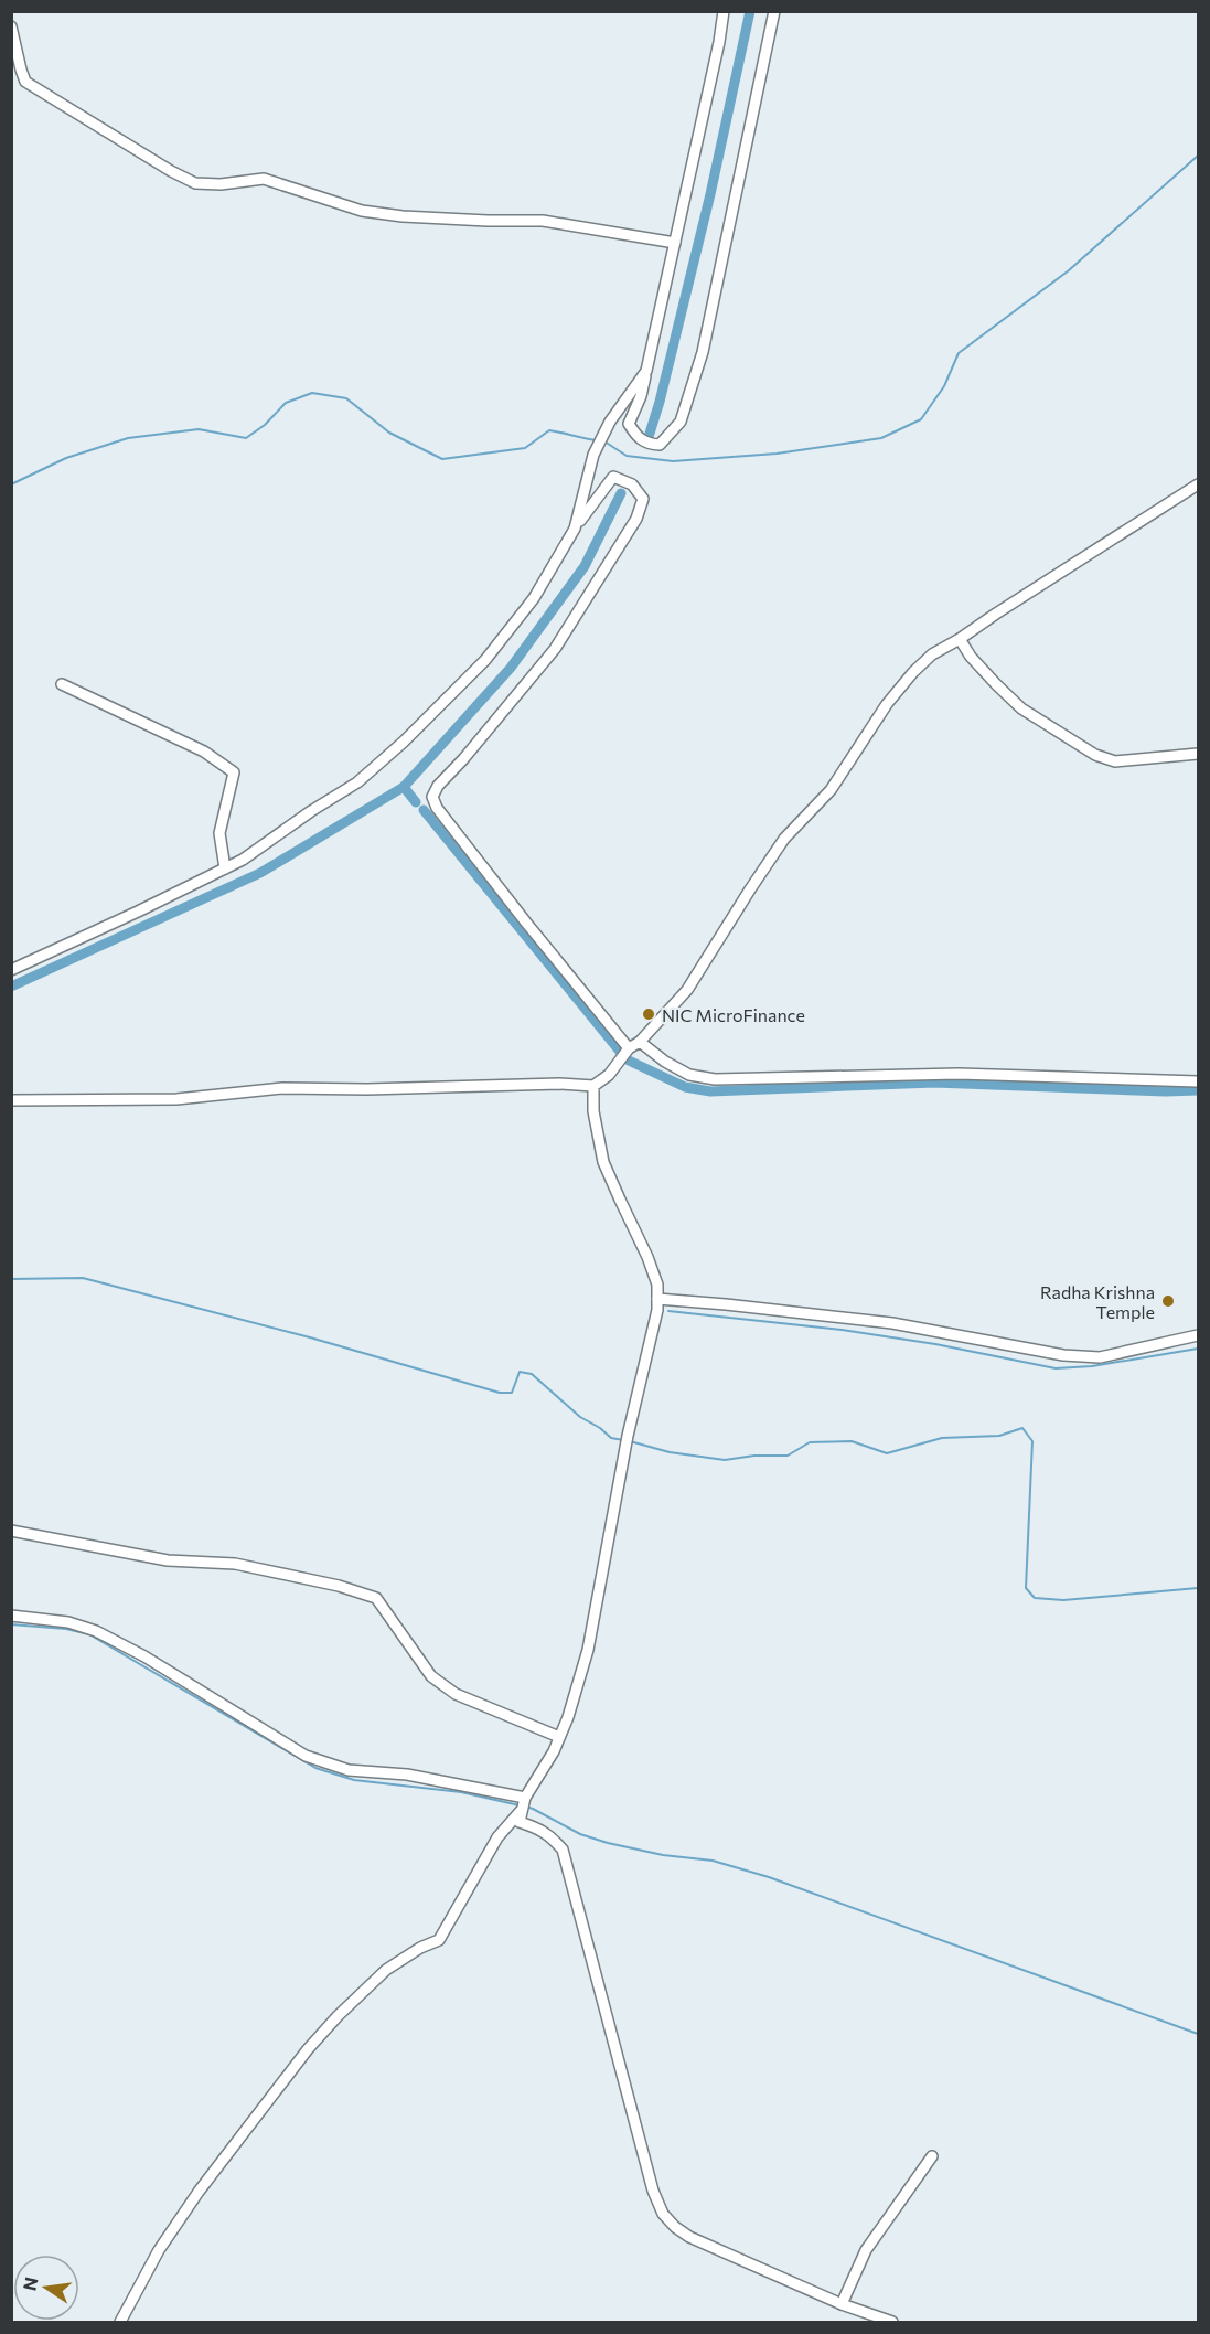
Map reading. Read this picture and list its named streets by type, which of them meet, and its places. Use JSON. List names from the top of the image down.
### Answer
{
  "places": ["NIC MicroFinance", "Radha Krishna Temple"],
  "north": "left"
}
